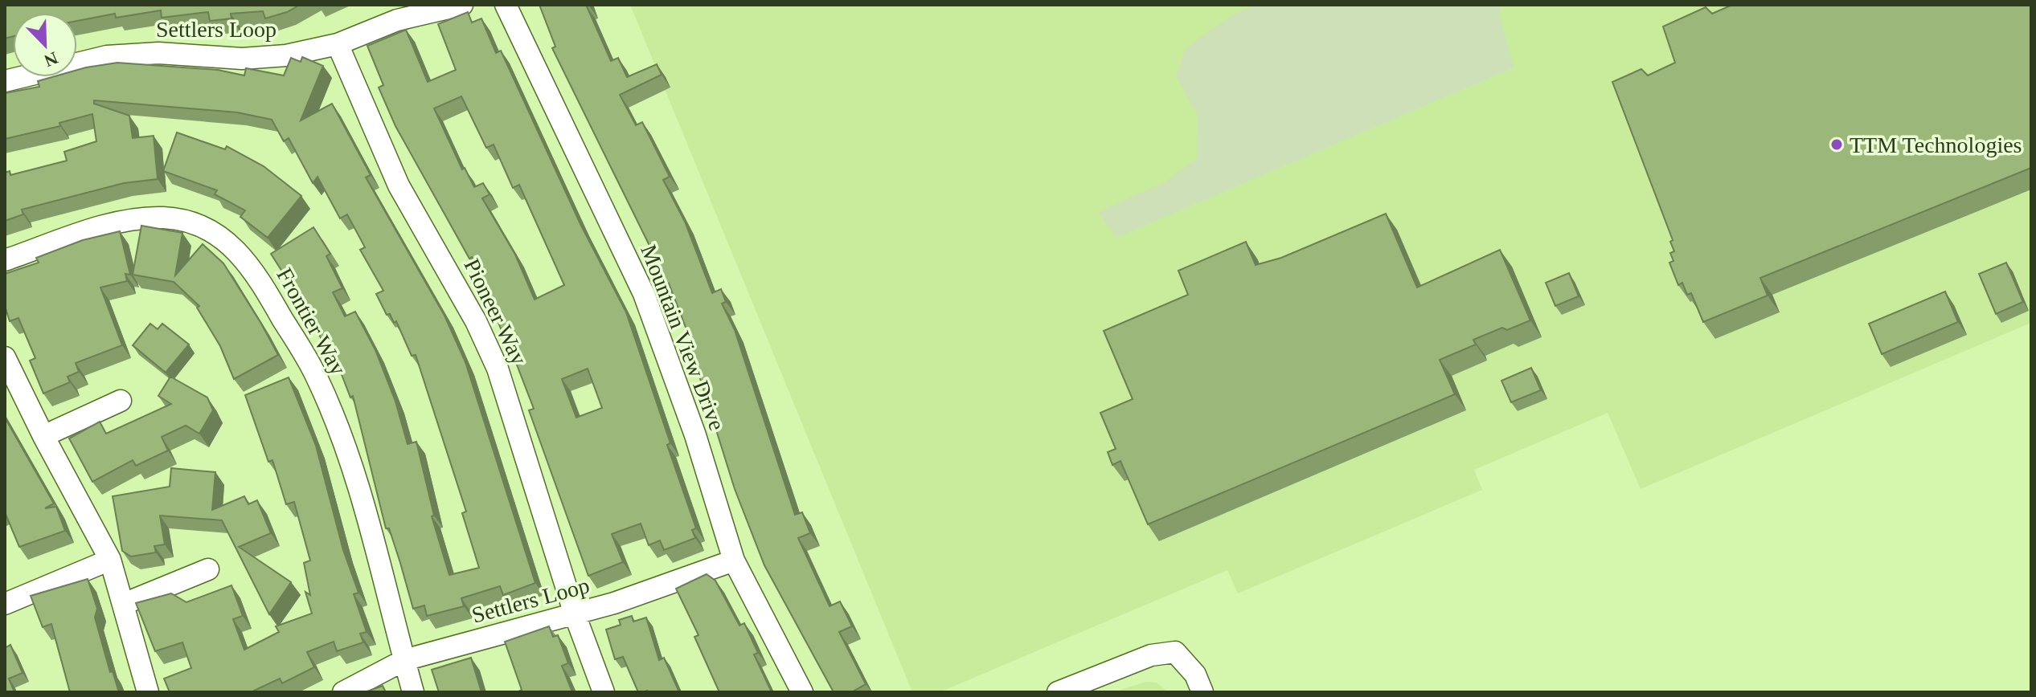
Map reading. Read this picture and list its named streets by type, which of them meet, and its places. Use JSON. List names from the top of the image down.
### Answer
{
  "streets": {
    "street": [
      "Settlers Loop",
      "Pioneer Way",
      "Frontier Way",
      "Mountain View Drive"
    ]
  },
  "crossings": [
    ["Settlers Loop", "Pioneer Way"],
    ["Settlers Loop", "Frontier Way"],
    ["Settlers Loop", "Mountain View Drive"]
  ],
  "places": ["TTM Technologies"],
  "north": "bottom right"
}
